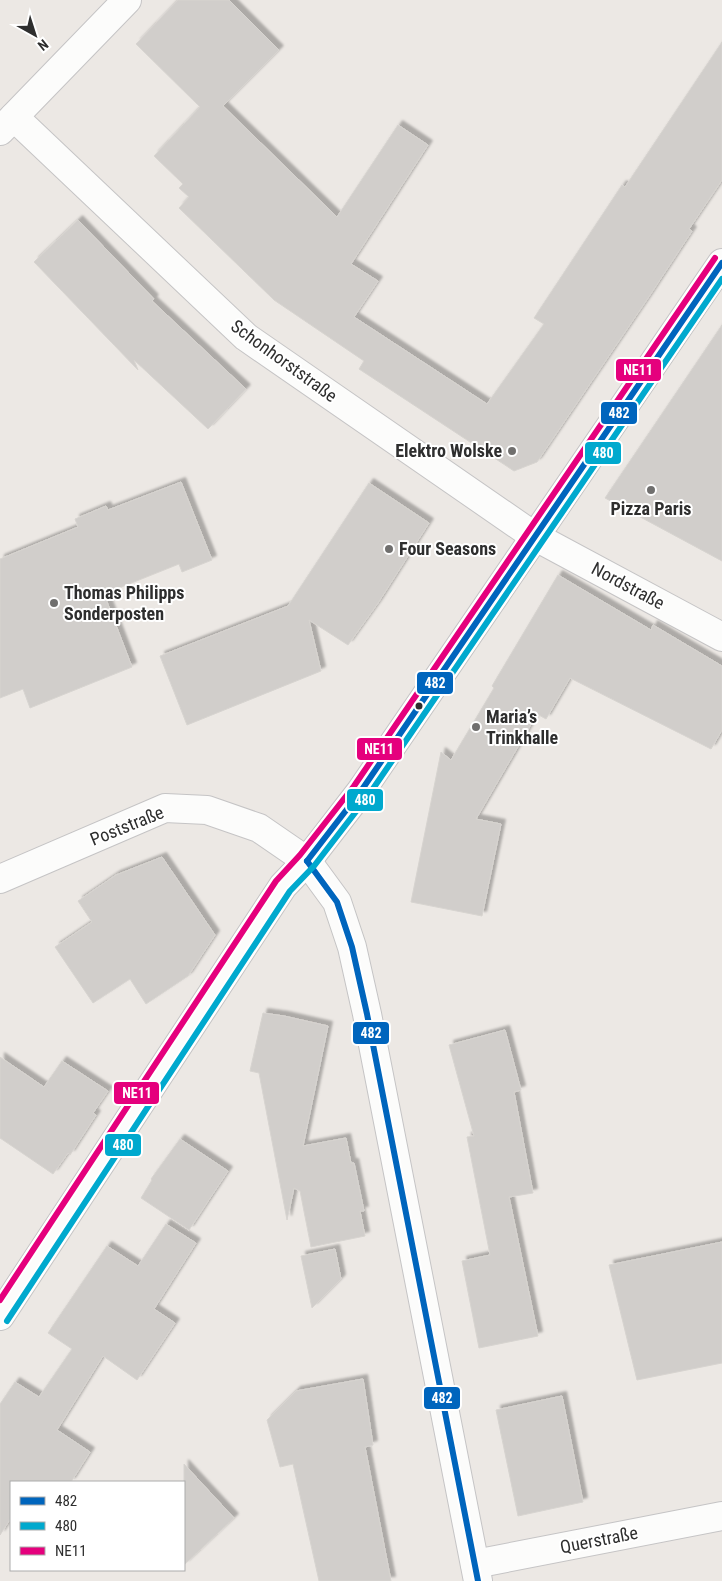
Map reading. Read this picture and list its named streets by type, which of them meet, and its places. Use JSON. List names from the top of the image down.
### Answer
{
  "streets": {
    "street": [
      "Schonhorststraße",
      "Nordstraße",
      "Poststraße",
      "Querstraße"
    ]
  },
  "crossings": [
    ["Schonhorststraße", "Nordstraße"]
  ],
  "places": [
    "Elektro Wolske",
    "Pizza Paris",
    "Four Seasons",
    "Thomas Philipps Sonderposten",
    "Maria’s Trinkhalle"
  ],
  "lines": ["transit line NE11", "transit line 482", "transit line 480"],
  "legend": ["482", "480", "NE11"],
  "north": "bottom right"
}
